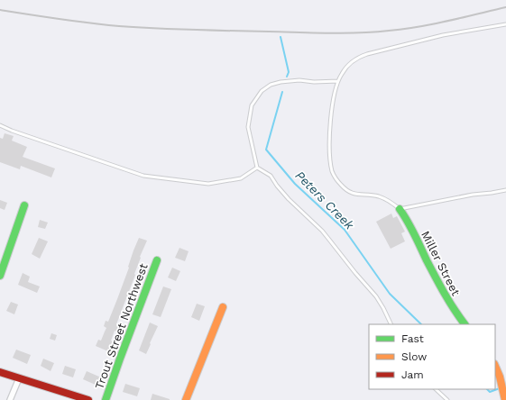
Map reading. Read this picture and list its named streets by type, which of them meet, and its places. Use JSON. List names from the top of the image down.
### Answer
{
  "streets": {
    "street": ["Miller Street", "Trout Street Northwest"]
  },
  "water": ["Peters Creek"],
  "legend": ["Fast", "Slow", "Jam"]
}
